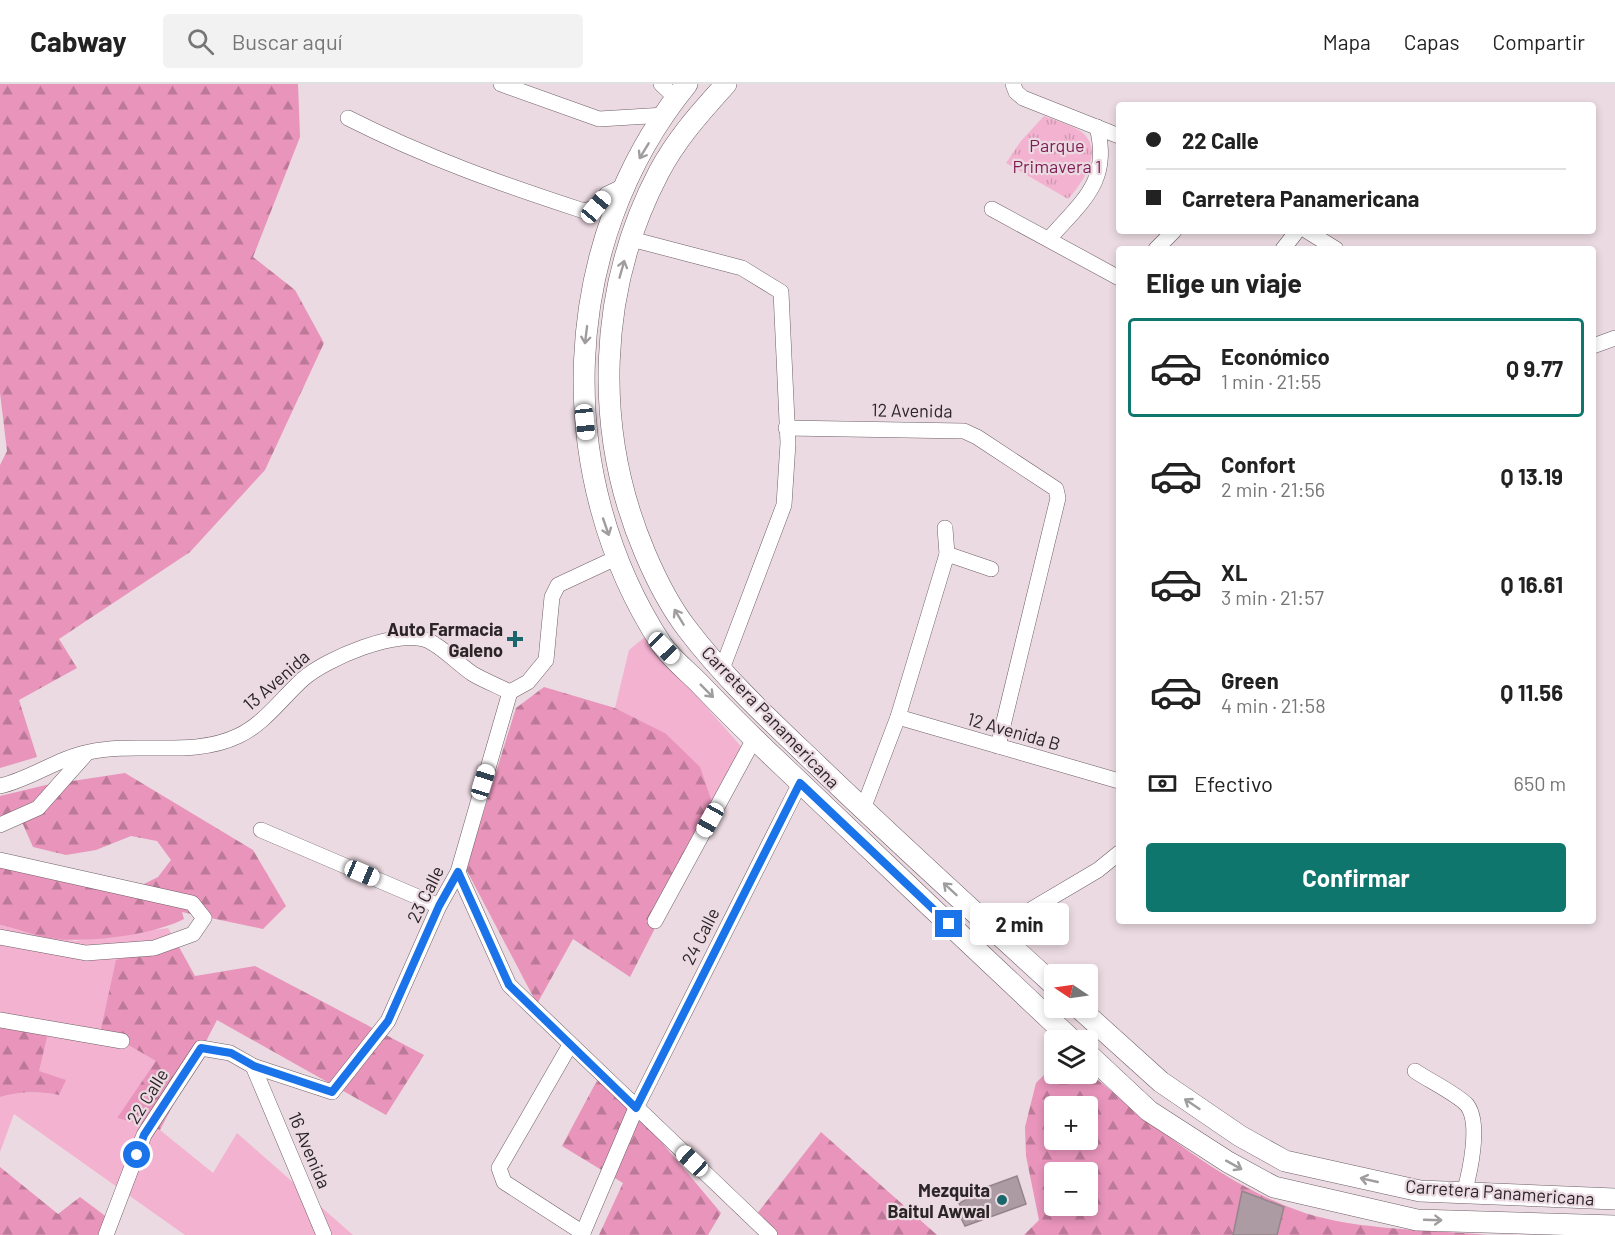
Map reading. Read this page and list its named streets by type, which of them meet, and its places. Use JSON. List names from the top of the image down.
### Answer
{
  "streets": {
    "highway": ["Carretera Panamericana"],
    "street": [
      "12 Avenida",
      "13 Avenida",
      "12 Avenida B",
      "23 Calle",
      "24 Calle",
      "22 Calle",
      "16 Avenida"
    ]
  },
  "crossings": [
    ["12 Avenida", "12 Avenida B"],
    ["13 Avenida", "23 Calle"],
    ["Carretera Panamericana", "24 Calle"],
    ["23 Calle", "22 Calle"],
    ["23 Calle", "16 Avenida"],
    ["22 Calle", "16 Avenida"]
  ],
  "parks": ["Parque Primavera 1"],
  "places": {
    "health": ["Auto Farmacia Galeno"],
    "other": ["Mezquita Baitul Awwal"]
  },
  "north": "left",
  "page": {
    "header": "Cabway",
    "search": "Buscar aquí",
    "nav": ["Mapa", "Capas", "Compartir"],
    "banner": ["22 Calle", "Carretera Panamericana"],
    "heading": "Elige un viaje",
    "list": [
      {
        "name": "Económico",
        "note": "1 min · 21:55",
        "value": "Q 9.77"
      },
      {
        "name": "Confort",
        "note": "2 min · 21:56",
        "value": "Q 13.19"
      },
      {
        "name": "XL",
        "note": "3 min · 21:57",
        "value": "Q 16.61"
      },
      {
        "name": "Green",
        "note": "4 min · 21:58",
        "value": "Q 11.56"
      }
    ],
    "pay": ["Efectivo", "650 m"],
    "buttons": "Confirmar",
    "bubble": "2 min",
    "map_buttons": ["+", "−"]
  }
}
